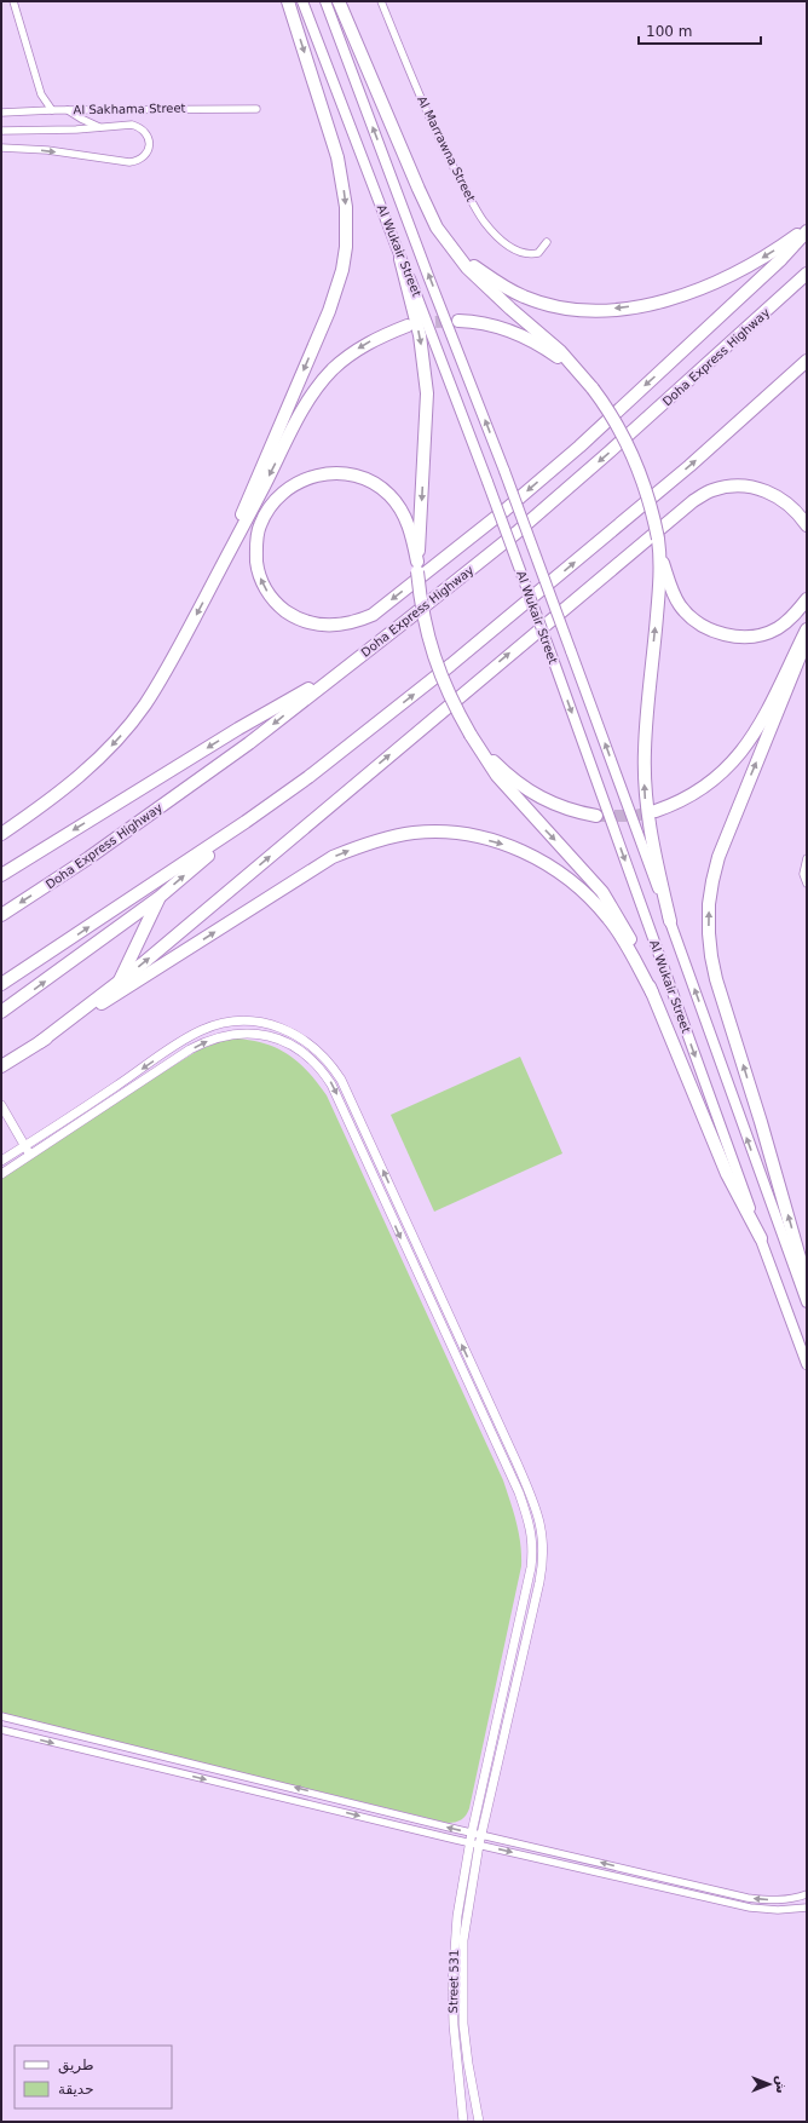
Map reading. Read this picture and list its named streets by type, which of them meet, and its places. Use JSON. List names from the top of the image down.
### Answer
{
  "streets": {
    "highway": ["Doha Express Highway"],
    "main road": ["Al Wukair Street"],
    "street": ["Al Sakhama Street", "Al Marrawna Street", "Street 531"]
  },
  "legend": ["طريق", "حديقة"],
  "scale_bar": "100 m",
  "north": "right"
}
